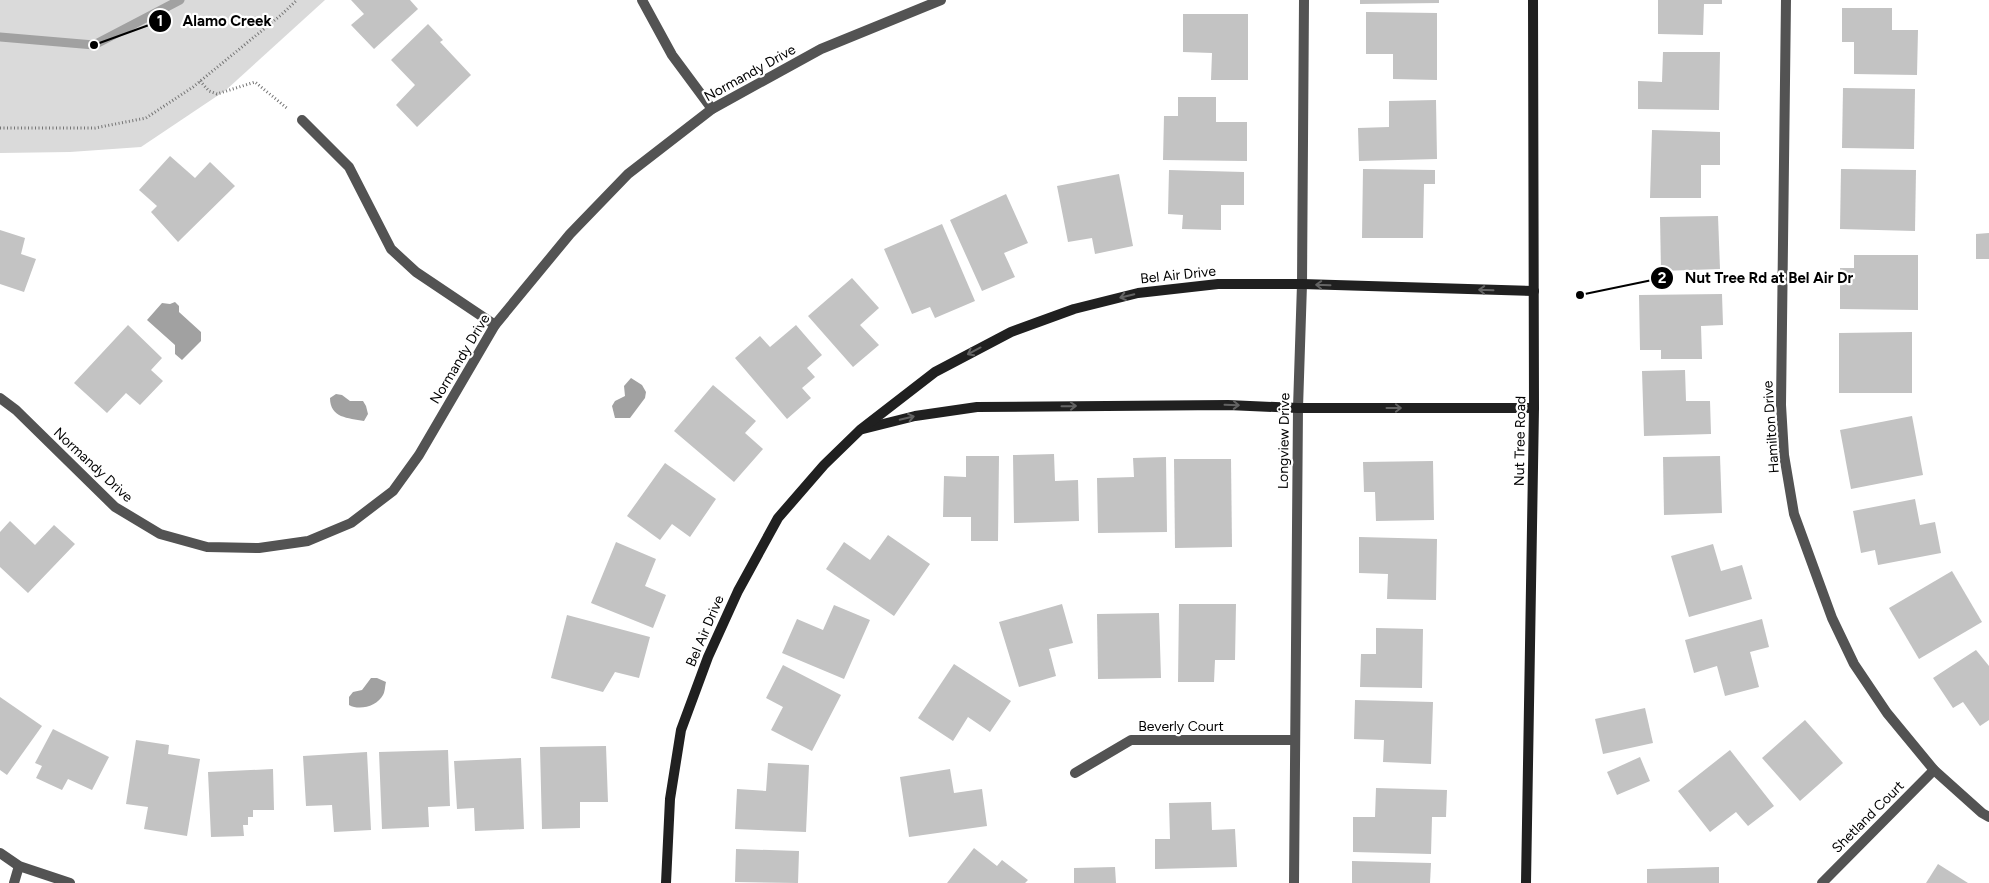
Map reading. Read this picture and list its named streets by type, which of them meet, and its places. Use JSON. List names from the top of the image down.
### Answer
{
  "streets": {
    "street": [
      "Normandy Drive",
      "Bel Air Drive",
      "Hamilton Drive",
      "Longview Drive",
      "Nut Tree Road",
      "Beverly Court",
      "Shetland Court"
    ]
  },
  "crossings": [
    ["Bel Air Drive", "Longview Drive"],
    ["Bel Air Drive", "Nut Tree Road"],
    ["Hamilton Drive", "Shetland Court"],
    ["Longview Drive", "Beverly Court"]
  ],
  "places": ["Alamo Creek", "Nut Tree Rd at Bel Air Dr"]
}
